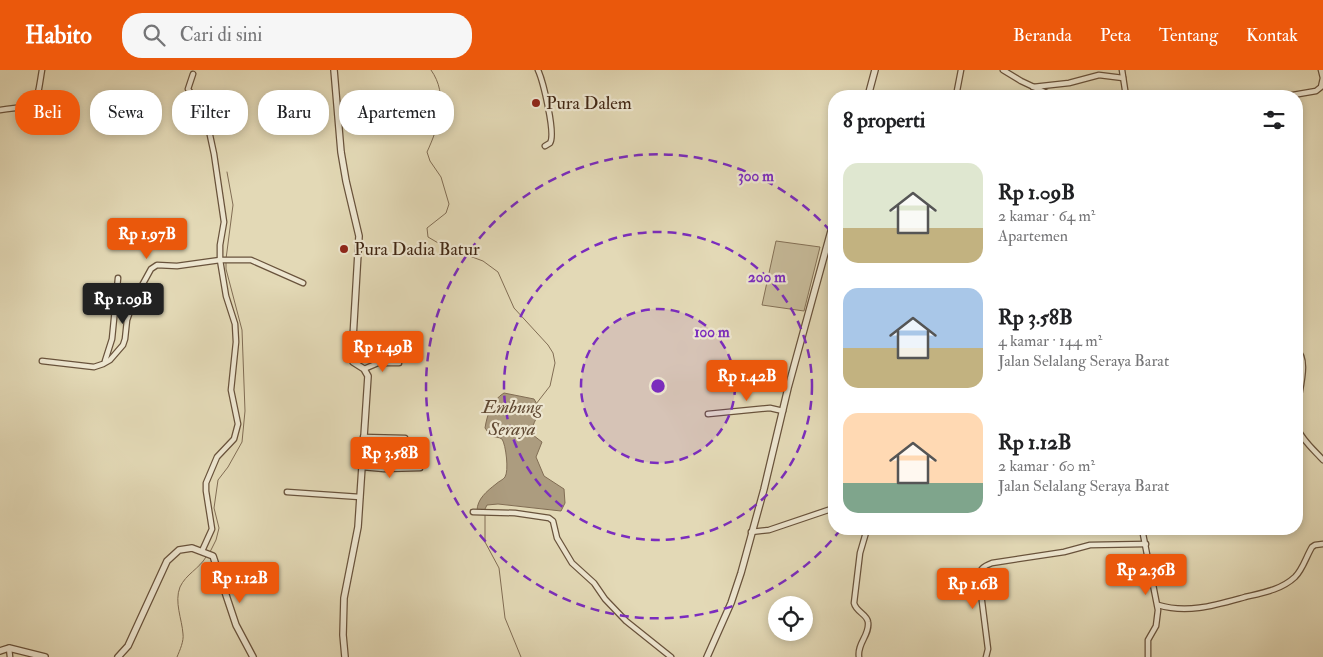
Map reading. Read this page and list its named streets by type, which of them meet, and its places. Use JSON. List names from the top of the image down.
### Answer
{
  "water": ["Embung Seraya"],
  "places": ["Pura Dalem", "Pura Dadia Batur"],
  "page": {
    "header": "Habito",
    "search": "Cari di sini",
    "nav": [
      "Beranda",
      "Peta",
      "Tentang",
      "Kontak"
    ],
    "chip": [
      "Beli",
      "Sewa",
      "Filter",
      "Baru",
      "Apartemen"
    ],
    "heading": "8 properti",
    "list": [
      {
        "name": "Rp 1.09B",
        "note": "2 kamar · 64 m² · Apartemen"
      },
      {
        "name": "Rp 3.58B",
        "note": "4 kamar · 144 m² · Jalan Selalang Seraya Barat"
      },
      {
        "name": "Rp 1.12B",
        "note": "2 kamar · 60 m² · Jalan Selalang Seraya Barat"
      }
    ],
    "price": [
      "Rp 1.97B",
      "Rp 1.09B",
      "Rp 1.49B",
      "Rp 1.42B",
      "Rp 3.58B",
      "Rp 2.36B",
      "Rp 1.12B",
      "Rp 1.6B"
    ]
  },
  "rings": ["300 m", "200 m", "100 m"]
}
